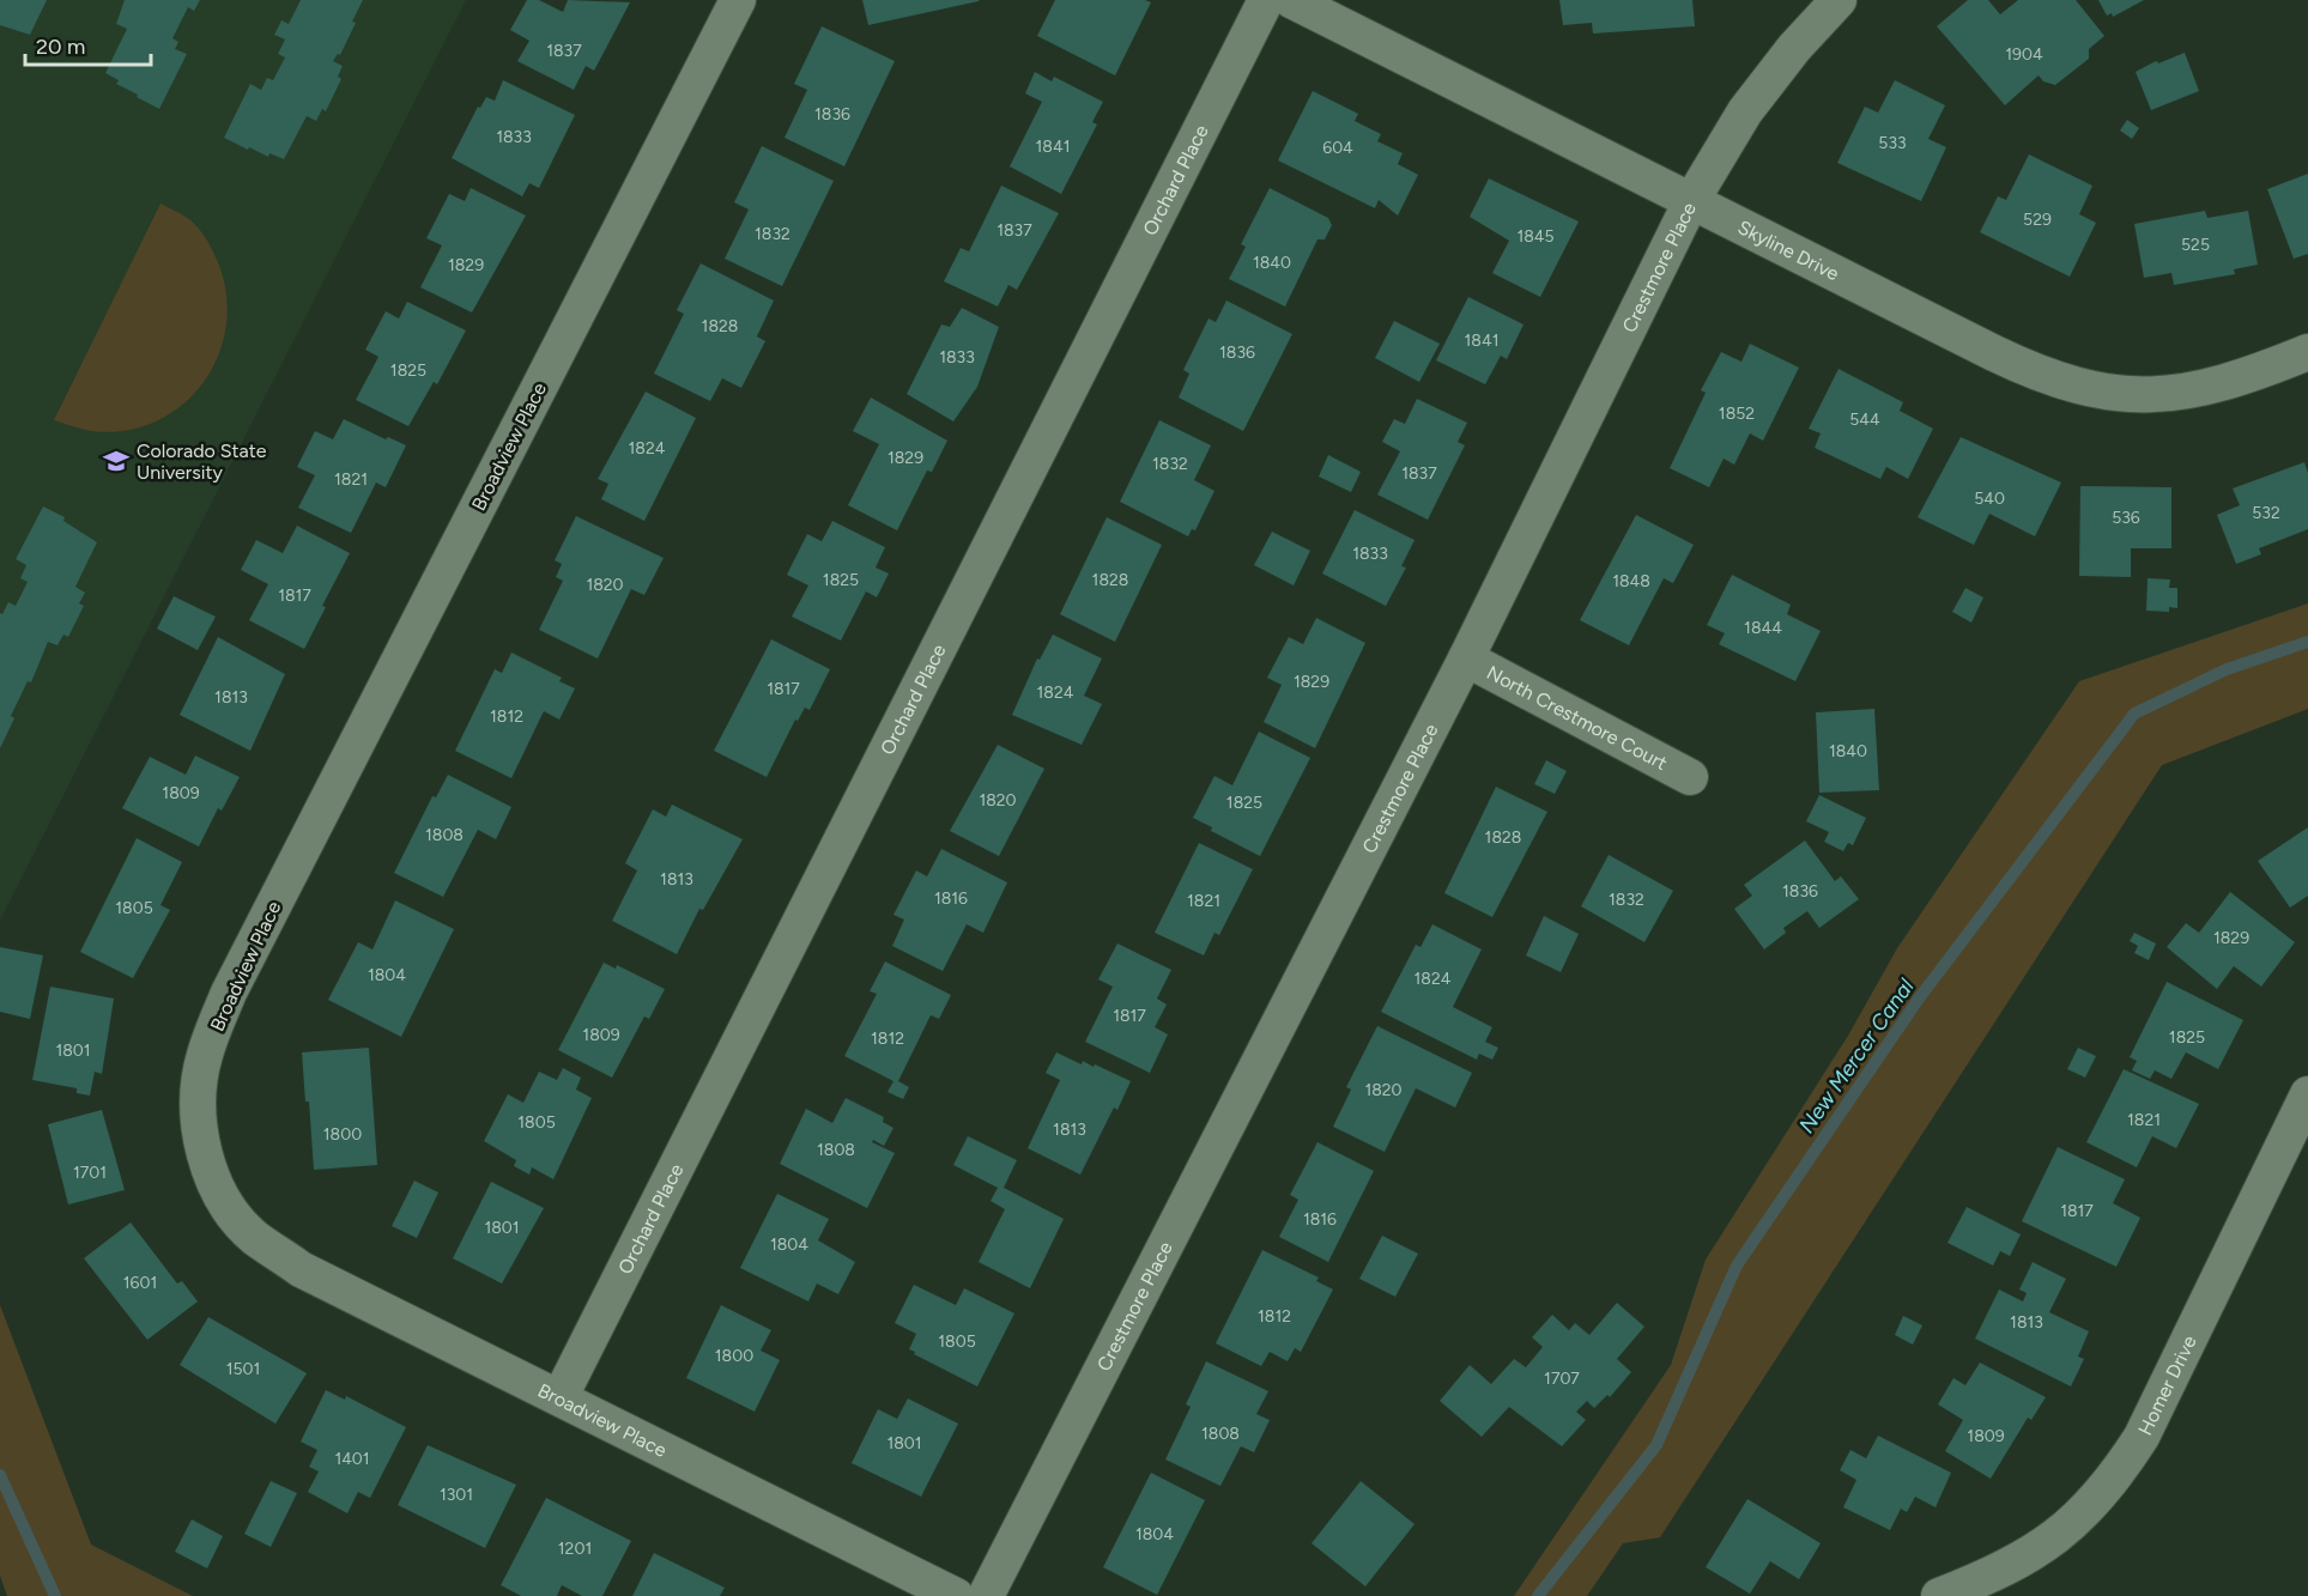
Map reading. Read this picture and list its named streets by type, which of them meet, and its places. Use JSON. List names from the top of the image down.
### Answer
{
  "streets": {
    "street": [
      "Orchard Place",
      "Skyline Drive",
      "Crestmore Place",
      "Broadview Place",
      "North Crestmore Court",
      "Homer Drive"
    ]
  },
  "crossings": [
    ["Orchard Place", "Broadview Place"],
    ["Skyline Drive", "Crestmore Place"],
    ["Crestmore Place", "North Crestmore Court"]
  ],
  "water": ["New Mercer Canal"],
  "places": {
    "school or university": ["Colorado State University"]
  },
  "house_numbers": [
    "1837",
    "1904",
    "1836",
    "1833",
    "533",
    "1841",
    "604",
    "529",
    "1837",
    "1832",
    "1845",
    "525",
    "1840",
    "1829",
    "1828",
    "1841",
    "1836",
    "1833",
    "1825",
    "1852",
    "544",
    "1824",
    "1829",
    "1832",
    "1837",
    "1821",
    "540",
    "532",
    "536",
    "1833",
    "1825",
    "1828",
    "1848",
    "1820",
    "1817",
    "1844",
    "1829",
    "1817",
    "1824",
    "1813",
    "1812",
    "1840",
    "1809",
    "1820",
    "1825",
    "1808",
    "1828",
    "1813",
    "1836",
    "1816",
    "1832",
    "1821",
    "1805",
    "1829",
    "1804",
    "1824",
    "1817",
    "1809",
    "1825",
    "1812",
    "1801",
    "1820",
    "1821",
    "1805",
    "1813",
    "1800",
    "1808",
    "1701",
    "1817",
    "1816",
    "1801",
    "1804",
    "1601",
    "1812",
    "1813",
    "1805",
    "1800",
    "1501",
    "1707",
    "1808",
    "1809",
    "1801",
    "1401",
    "1301",
    "1804",
    "1201"
  ],
  "scale_bar": "20 m"
}
